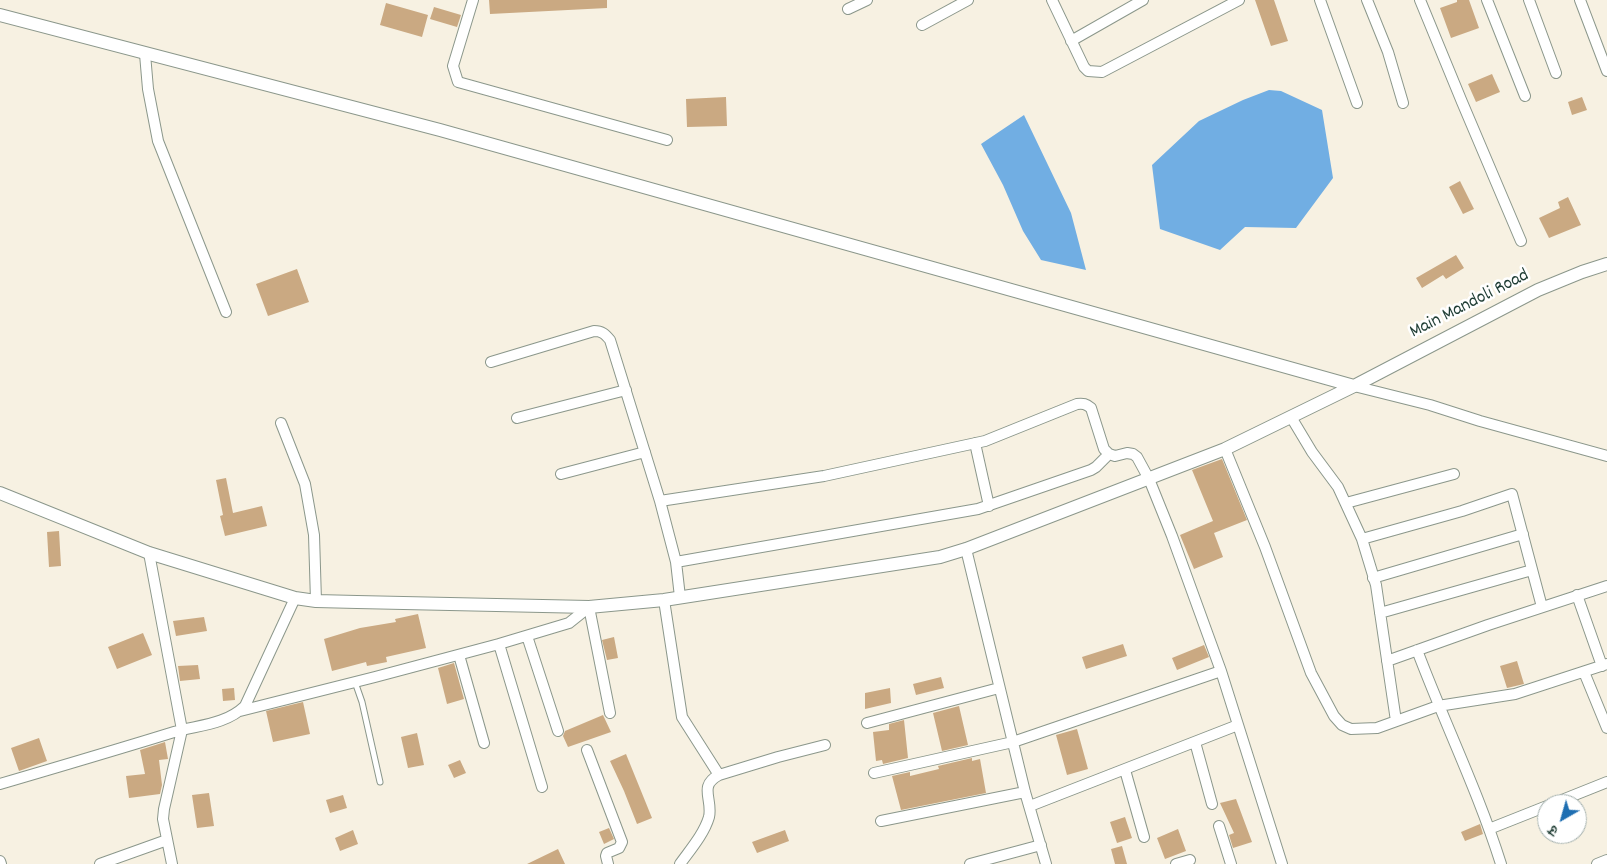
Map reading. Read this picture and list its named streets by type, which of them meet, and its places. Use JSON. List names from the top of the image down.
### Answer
{
  "streets": {
    "street": ["Main Mandoli Road"]
  },
  "north": "bottom left"
}
